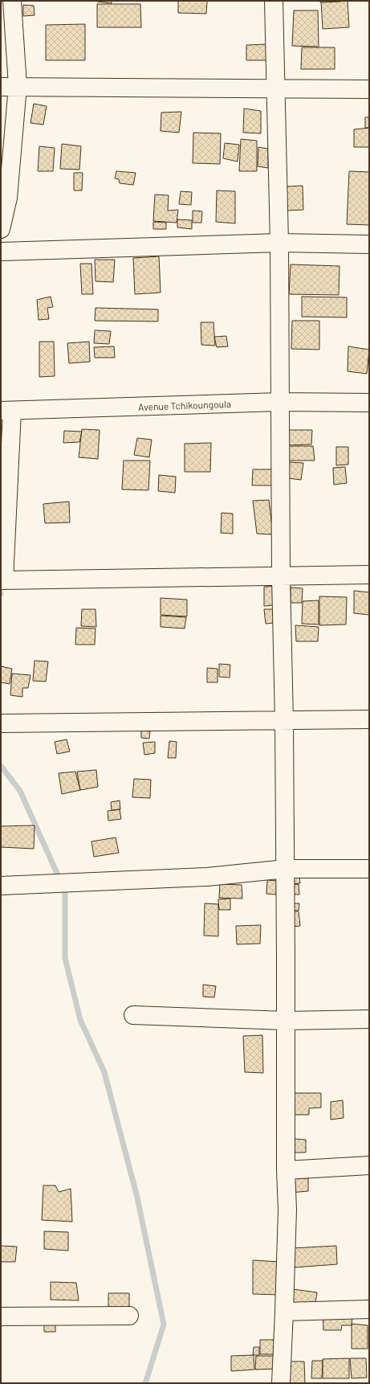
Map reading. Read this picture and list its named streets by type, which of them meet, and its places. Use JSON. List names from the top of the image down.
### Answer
{
  "streets": {
    "street": ["Avenue Tchikoungoula"]
  }
}
